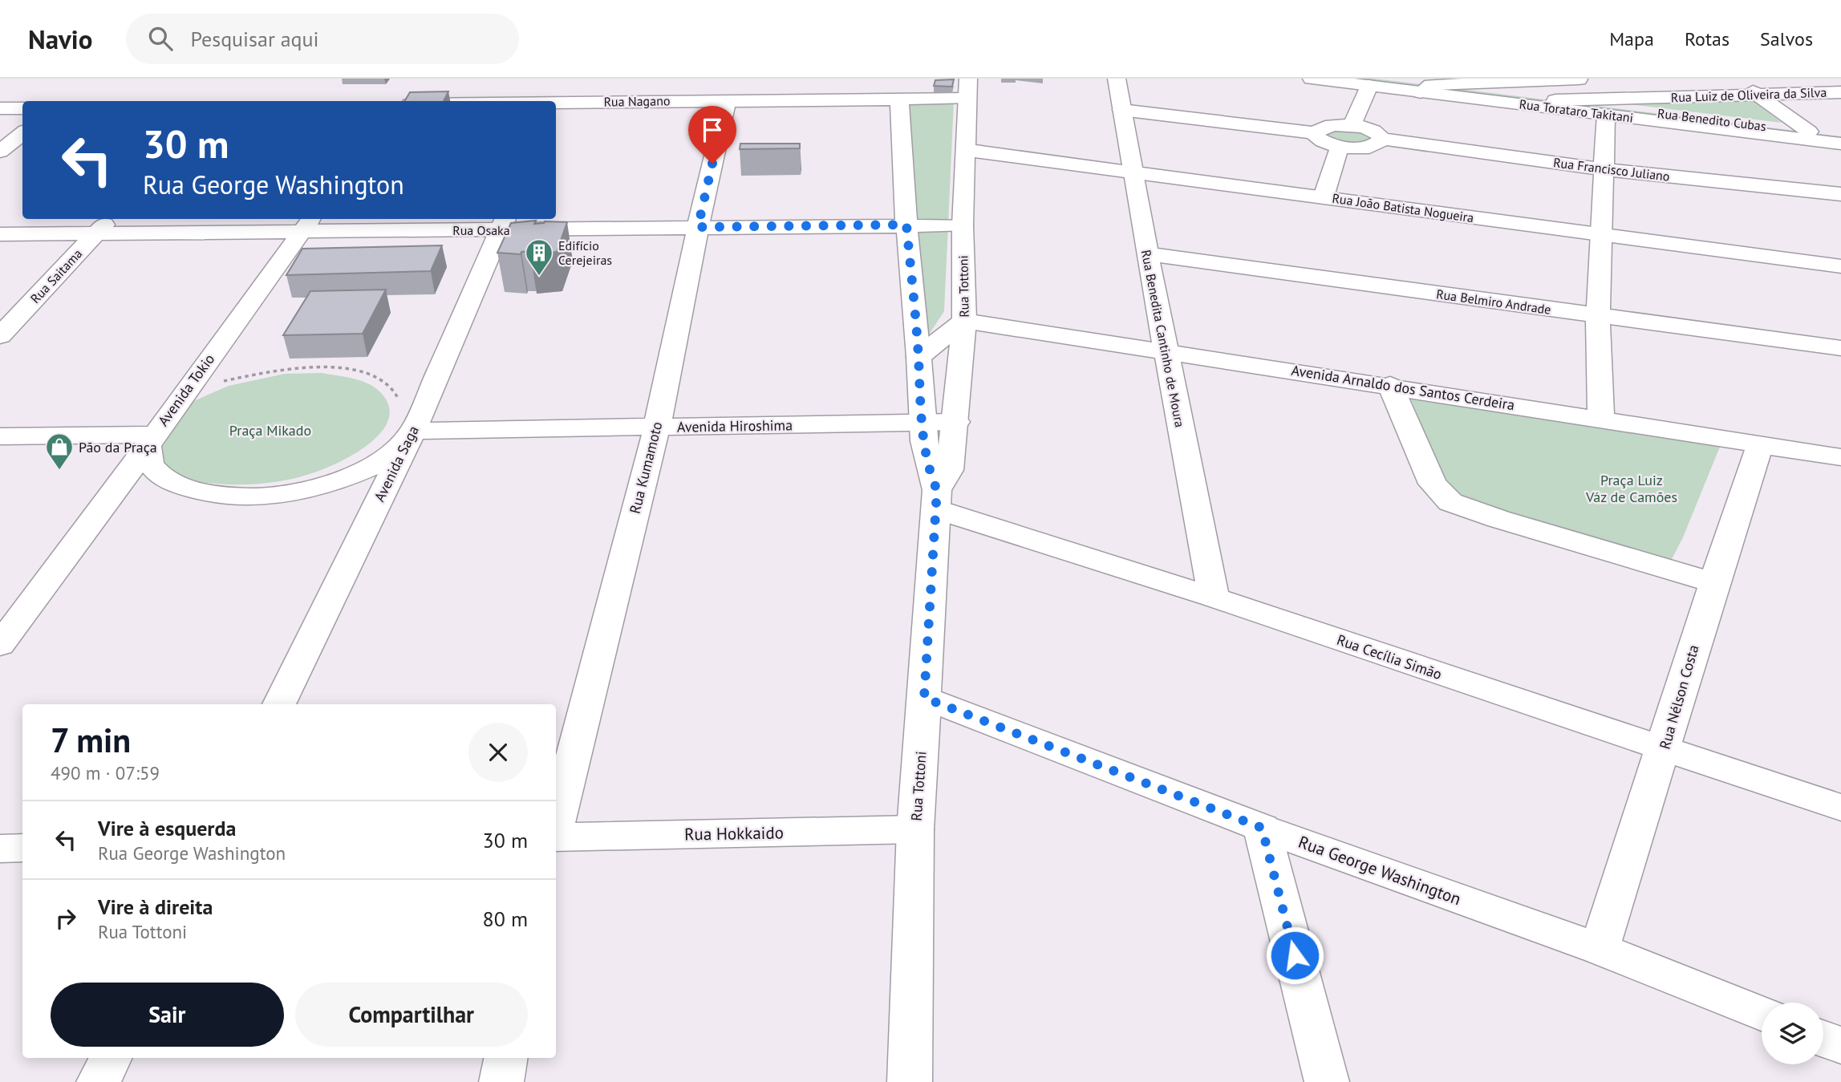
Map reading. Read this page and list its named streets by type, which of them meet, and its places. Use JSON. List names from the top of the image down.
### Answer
{
  "streets": {
    "street": [
      "Rua Luiz de Oliveira da Silva",
      "Rua Nagano",
      "Rua Torataro Takitani",
      "Rua Benedito Cubas",
      "Rua Francisco Juliano",
      "Rua João Batista Nogueira",
      "Rua Osaka",
      "Rua Saitama",
      "Rua Tottoni",
      "Rua Belmiro Andrade",
      "Rua Benedita Cantinho de Moura",
      "Avenida Arnaldo dos Santos Cerdeira",
      "Avenida Tokio",
      "Avenida Hiroshima",
      "Avenida Saga",
      "Rua Kumamoto",
      "Rua Cecília Simão",
      "Rua Nélson Costa",
      "Rua Hokkaido",
      "Rua George Washington"
    ]
  },
  "crossings": [
    ["Rua Luiz de Oliveira da Silva", "Rua Torataro Takitani"],
    ["Rua Luiz de Oliveira da Silva", "Rua Benedito Cubas"],
    ["Rua Nagano", "Rua Tottoni"],
    ["Rua Nagano", "Rua Kumamoto"],
    ["Rua Torataro Takitani", "Rua Benedito Cubas"],
    ["Rua João Batista Nogueira", "Rua Tottoni"],
    ["Rua João Batista Nogueira", "Rua Benedita Cantinho de Moura"],
    ["Rua Osaka", "Rua Saitama"],
    ["Rua Osaka", "Rua Tottoni"],
    ["Rua Osaka", "Avenida Tokio"],
    ["Rua Osaka", "Avenida Saga"],
    ["Rua Osaka", "Rua Kumamoto"],
    ["Rua Tottoni", "Avenida Arnaldo dos Santos Cerdeira"],
    ["Rua Tottoni", "Avenida Hiroshima"],
    ["Rua Tottoni", "Rua Cecília Simão"],
    ["Rua Tottoni", "Rua Hokkaido"],
    ["Rua Tottoni", "Rua George Washington"],
    ["Rua Belmiro Andrade", "Rua Benedita Cantinho de Moura"],
    ["Rua Benedita Cantinho de Moura", "Avenida Arnaldo dos Santos Cerdeira"],
    ["Rua Benedita Cantinho de Moura", "Rua Cecília Simão"],
    ["Avenida Arnaldo dos Santos Cerdeira", "Rua Nélson Costa"],
    ["Avenida Hiroshima", "Avenida Saga"],
    ["Avenida Hiroshima", "Rua Kumamoto"],
    ["Rua Cecília Simão", "Rua Nélson Costa"],
    ["Rua Nélson Costa", "Rua George Washington"]
  ],
  "parks": ["Praça Mikado", "Praça Luiz Váz de Camões"],
  "places": {
    "building": ["Edifício Cerejeiras"],
    "shop": ["Pão da Praça"]
  },
  "page": {
    "header": "Navio",
    "search": "Pesquisar aqui",
    "nav": ["Mapa", "Rotas", "Salvos"],
    "turn": ["30 m", "Rua George Washington"],
    "heading": ["7 min", "490 m · 07:59"],
    "list": [
      {
        "name": "Vire à esquerda",
        "note": "Rua George Washington",
        "value": "30 m"
      },
      {
        "name": "Vire à direita",
        "note": "Rua Tottoni",
        "value": "80 m"
      }
    ],
    "buttons": ["Sair", "Compartilhar"]
  }
}
